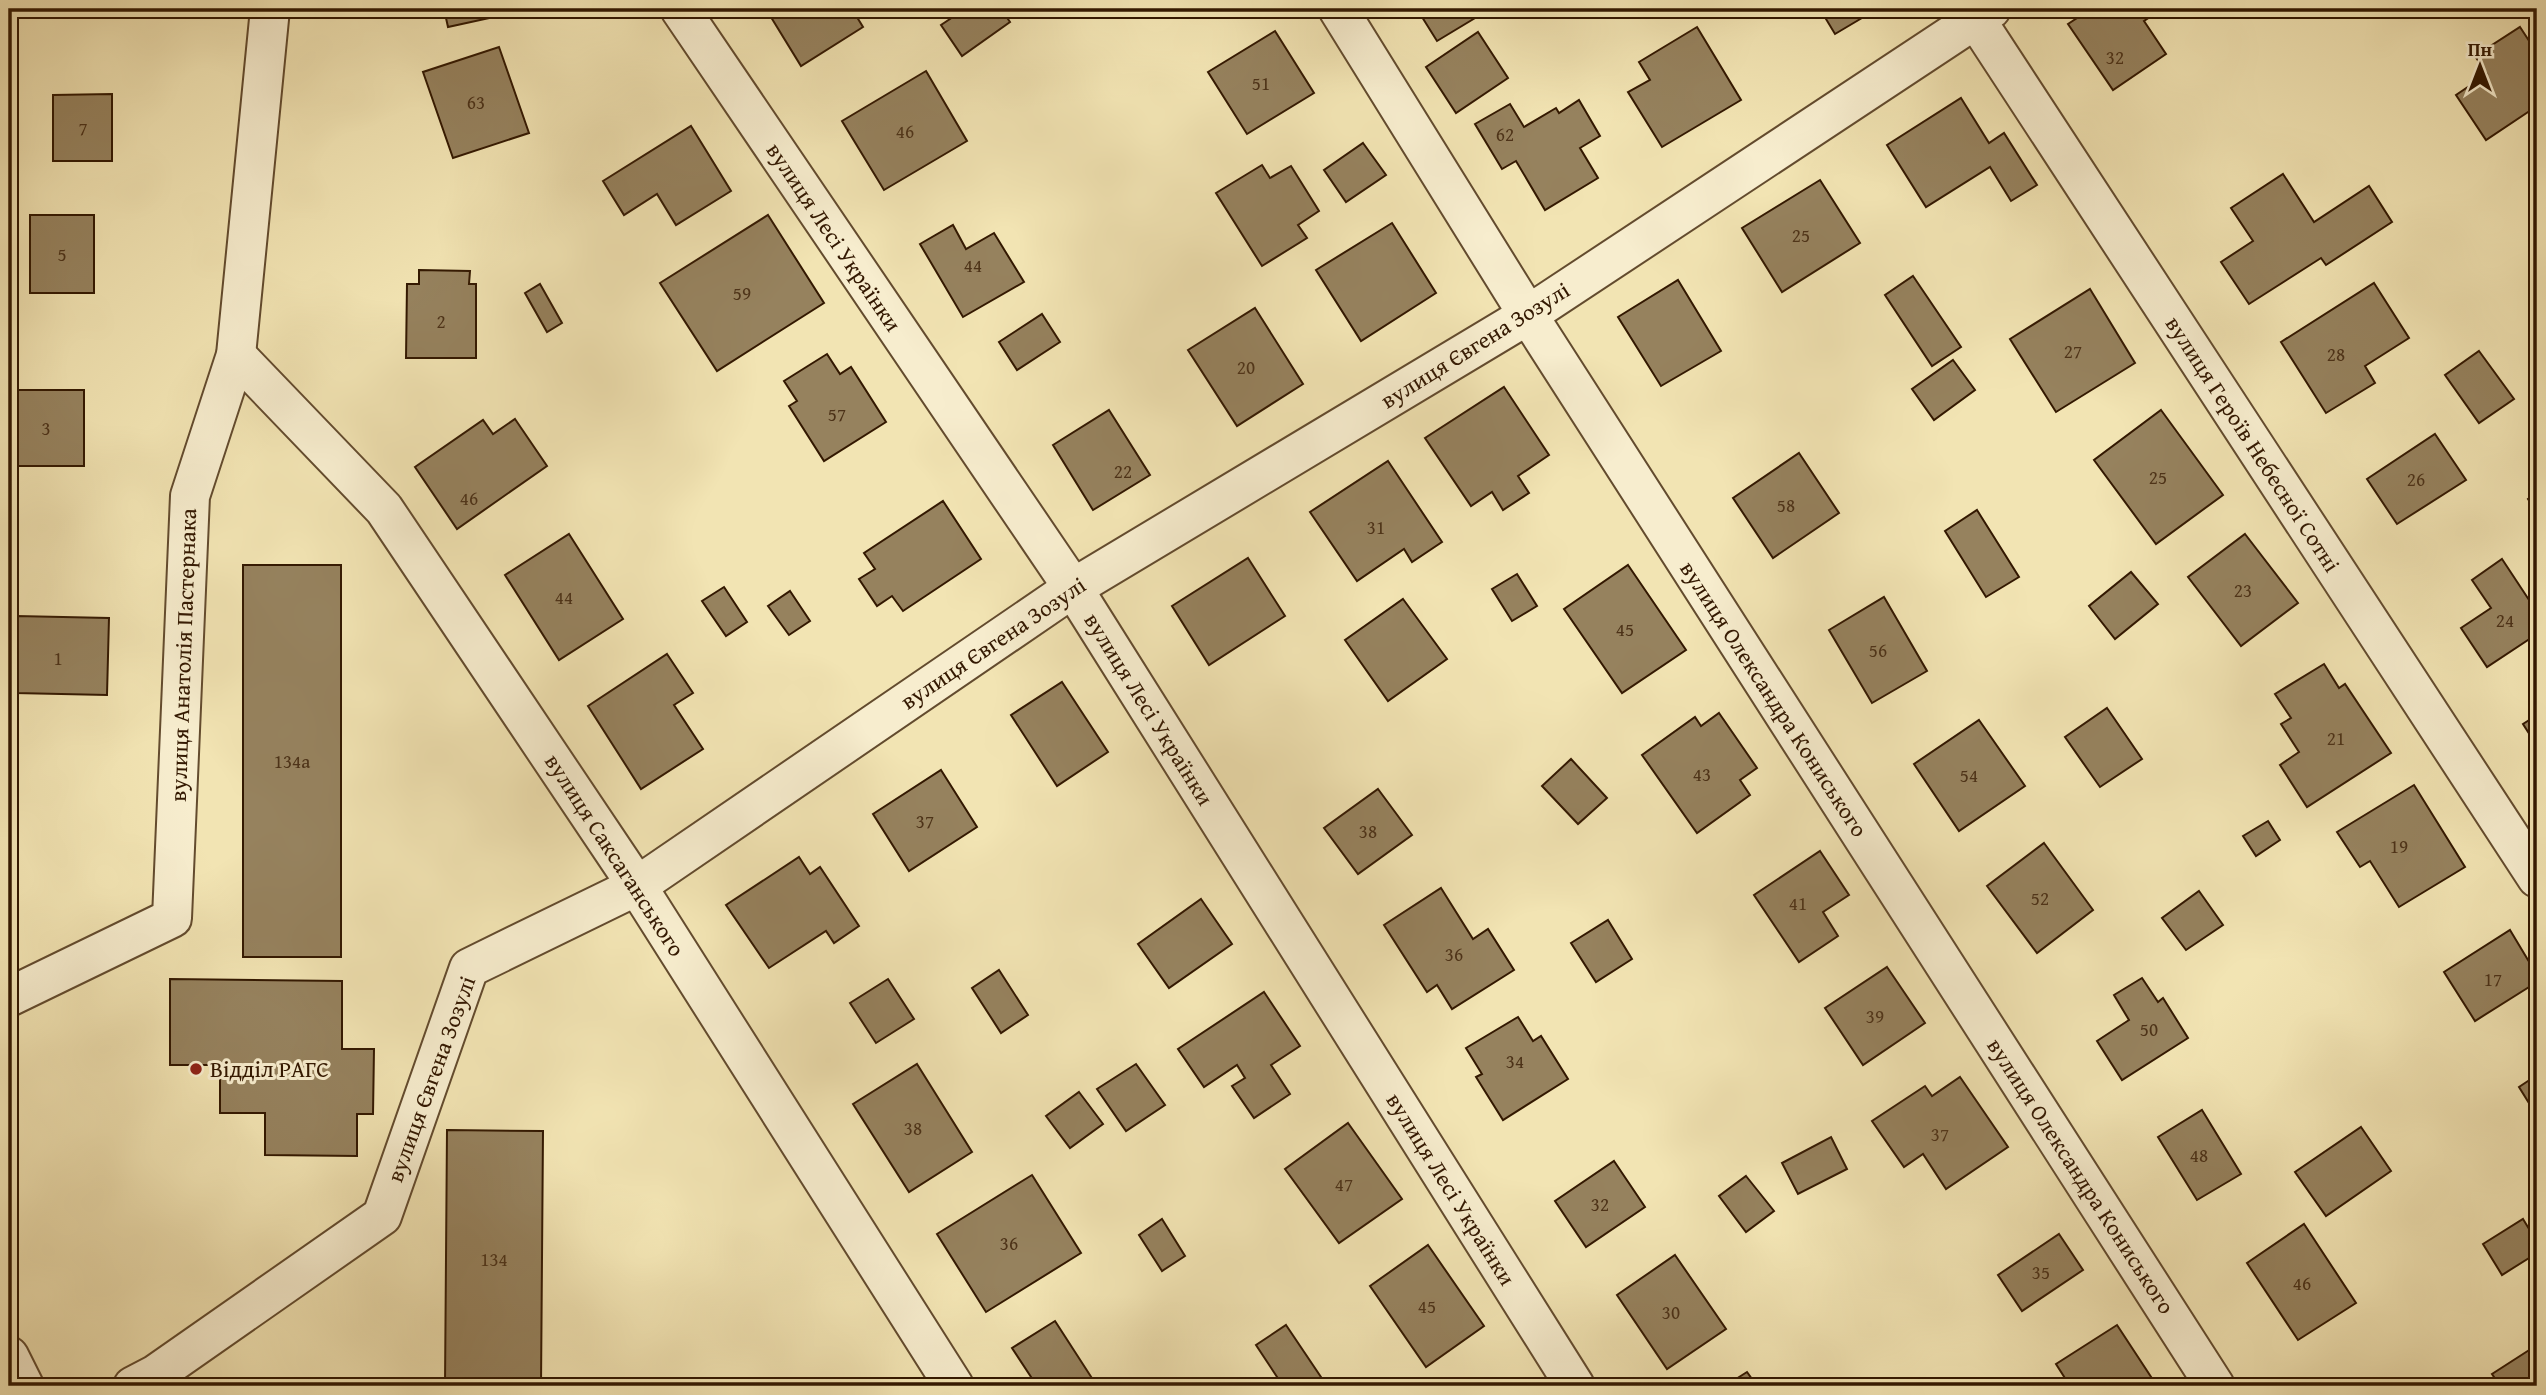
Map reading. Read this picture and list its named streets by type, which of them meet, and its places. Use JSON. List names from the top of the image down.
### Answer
{
  "streets": {
    "street": [
      "вулиця Лесі Українки",
      "вулиця Євгена Зозулі",
      "вулиця Героїв Небесної Сотні",
      "вулиця Анатолія Пастернака",
      "вулиця Олександра Кониського",
      "вулиця Саксаганського"
    ]
  },
  "crossings": [
    ["вулиця Лесі Українки", "вулиця Євгена Зозулі"],
    ["вулиця Євгена Зозулі", "вулиця Героїв Небесної Сотні"],
    ["вулиця Євгена Зозулі", "вулиця Олександра Кониського"],
    ["вулиця Євгена Зозулі", "вулиця Саксаганського"],
    ["вулиця Анатолія Пастернака", "вулиця Саксаганського"]
  ],
  "places": ["Відділ РАГС"],
  "house_numbers": [
    "32",
    "51",
    "63",
    "7",
    "46",
    "62",
    "25",
    "5",
    "44",
    "59",
    "2",
    "27",
    "28",
    "20",
    "57",
    "3",
    "22",
    "25",
    "26",
    "46",
    "58",
    "31",
    "23",
    "44",
    "24",
    "45",
    "56",
    "1",
    "21",
    "134а",
    "43",
    "54",
    "37",
    "38",
    "19",
    "52",
    "41",
    "36",
    "17",
    "39",
    "50",
    "34",
    "38",
    "37",
    "48",
    "47",
    "32",
    "36",
    "134",
    "35",
    "46",
    "45",
    "30"
  ],
  "north": "top"
}
